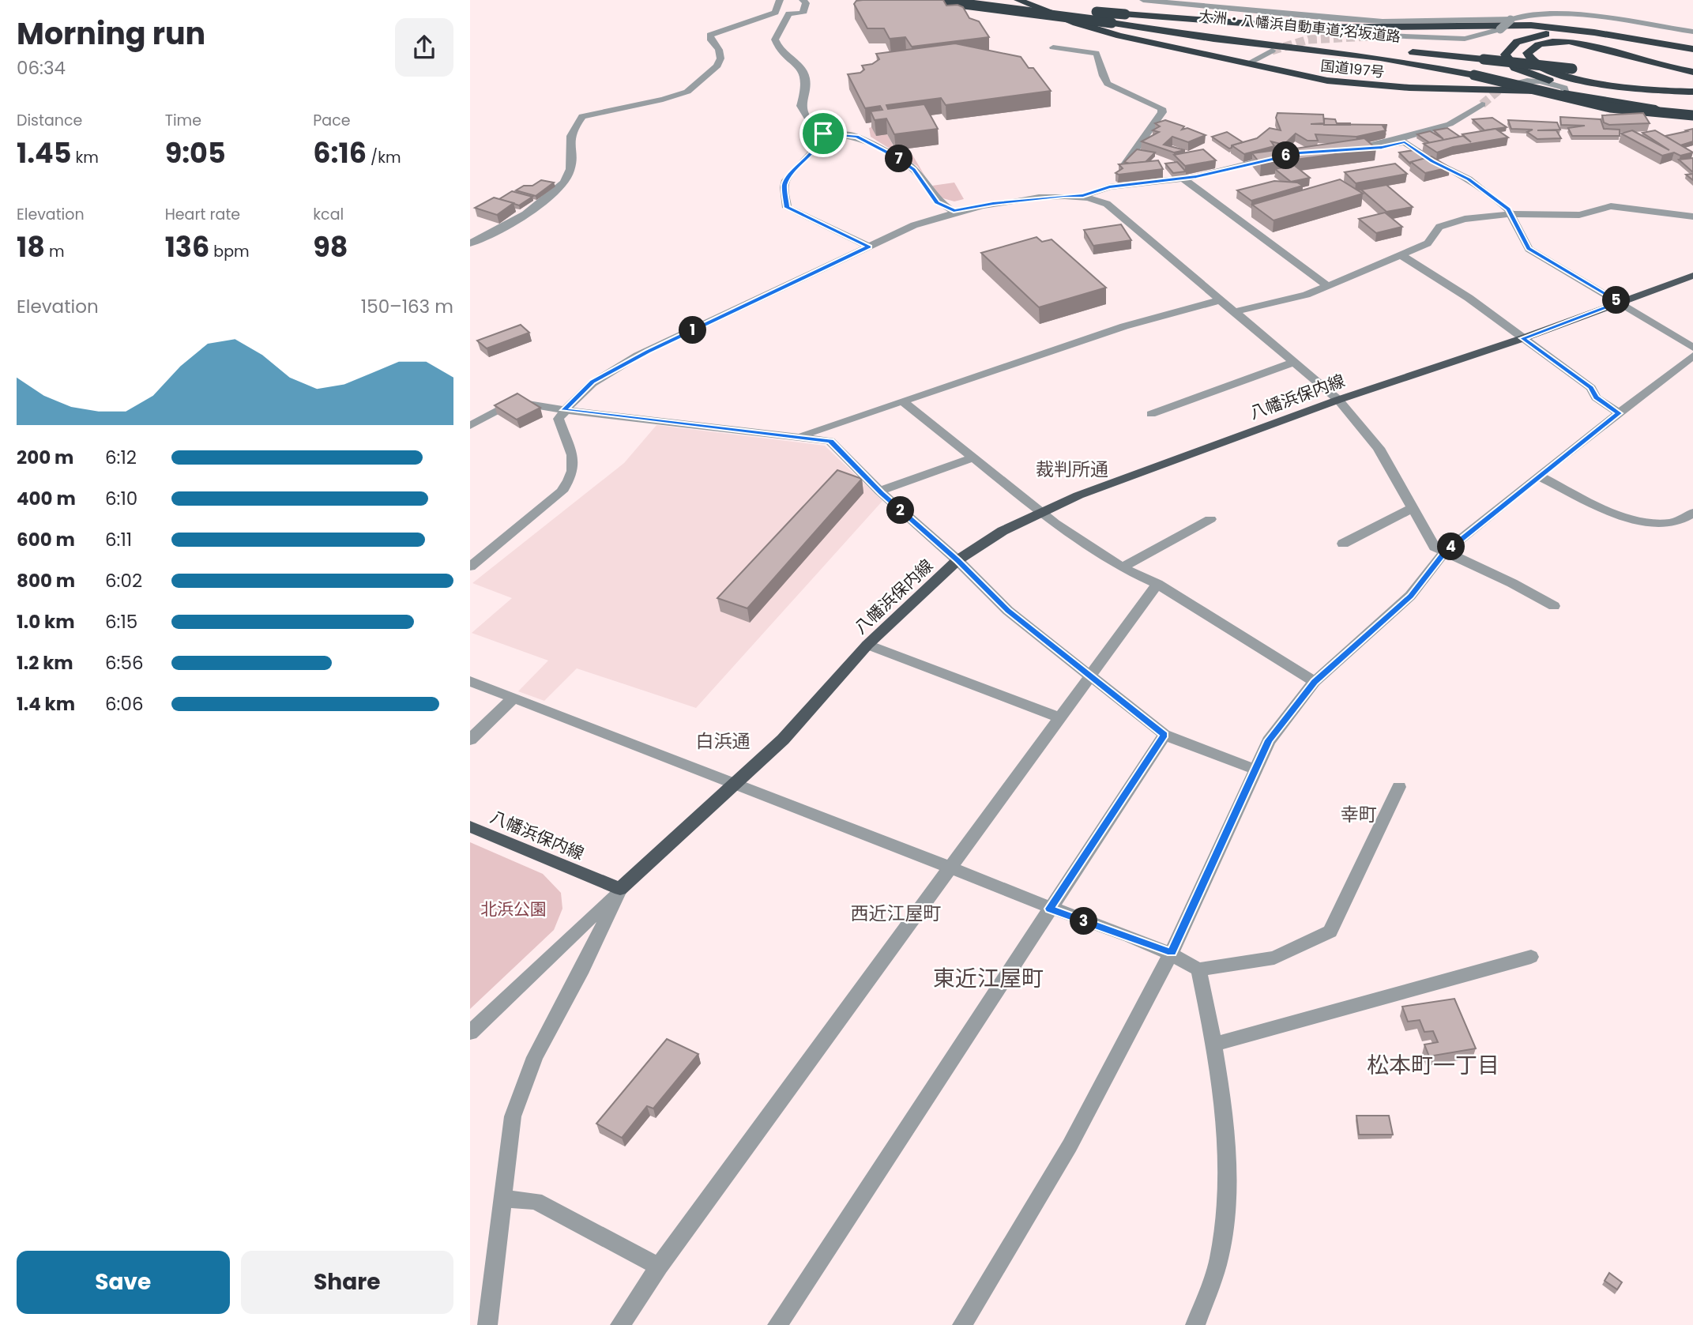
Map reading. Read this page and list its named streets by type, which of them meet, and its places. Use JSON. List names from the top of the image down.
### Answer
{
  "streets": {
    "highway": ["大洲・八幡浜自動車道;名坂道路", "国道197号"],
    "main road": ["八幡浜保内線"]
  },
  "districts": [
    "裁判所通",
    "白浜通",
    "幸町",
    "西近江屋町",
    "東近江屋町",
    "松本町一丁目"
  ],
  "parks": ["北浜公園"],
  "page": {
    "heading": ["Morning run", "06:34"],
    "stats": [
      ["Distance", "1.45 km"],
      ["Time", "9:05"],
      ["Pace", "6:16 /km"],
      ["Elevation", "18 m"],
      ["Heart rate", "136 bpm"],
      ["kcal", "98"]
    ],
    "pins": [
      "6",
      "7",
      "5",
      "1",
      "2",
      "4",
      "3"
    ],
    "chart": ["Elevation", "150–163 m"],
    "list": [
      {
        "name": "200 m",
        "note": "6:12"
      },
      {
        "name": "400 m",
        "note": "6:10"
      },
      {
        "name": "600 m",
        "note": "6:11"
      },
      {
        "name": "800 m",
        "note": "6:02"
      },
      {
        "name": "1.0 km",
        "note": "6:15"
      },
      {
        "name": "1.2 km",
        "note": "6:56"
      },
      {
        "name": "1.4 km",
        "note": "6:06"
      }
    ],
    "buttons": ["Save", "Share"]
  }
}
